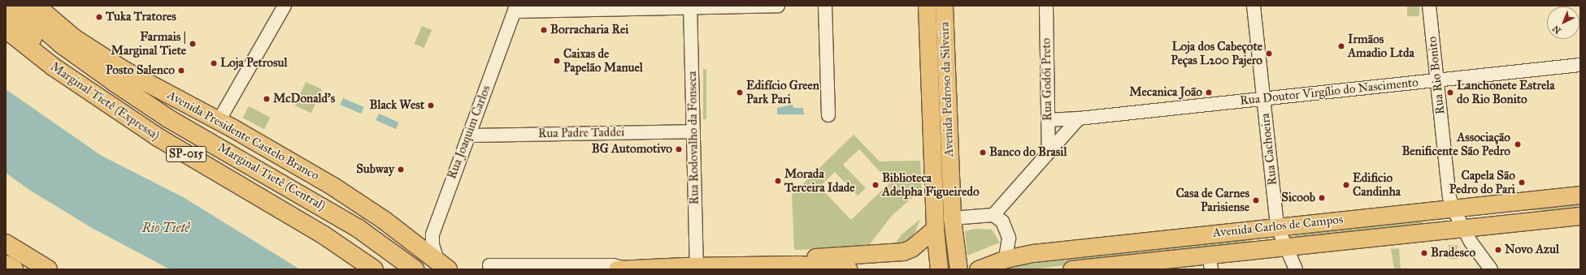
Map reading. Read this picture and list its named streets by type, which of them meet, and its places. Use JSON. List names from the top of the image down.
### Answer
{
  "streets": {
    "highway": [
      "Marginal Tietê (Expressa)",
      "Avenida Presidente Castelo Branco",
      "SP-015",
      "Marginal Tietê (Central)"
    ],
    "main road": ["Avenida Pedroso da Silveira", "Avenida Carlos de Campos"],
    "street": [
      "Rua Rio Bonito",
      "Rua Godói Preto",
      "Rua Doutor Virgílio do Nascimento",
      "Rua Joaquim Carlos",
      "Rua Padre Taddei",
      "Rua Rodovalho da Fonseca",
      "Rua Cachoeira"
    ]
  },
  "crossings": [
    ["Rua Rio Bonito", "Rua Doutor Virgílio do Nascimento"],
    ["Rua Rio Bonito", "Avenida Carlos de Campos"],
    ["Rua Godói Preto", "Rua Doutor Virgílio do Nascimento"],
    ["Rua Doutor Virgílio do Nascimento", "Rua Cachoeira"],
    ["Rua Joaquim Carlos", "Rua Padre Taddei"],
    ["Rua Joaquim Carlos", "Avenida Presidente Castelo Branco"],
    ["Rua Padre Taddei", "Rua Rodovalho da Fonseca"],
    ["Rua Cachoeira", "Avenida Carlos de Campos"]
  ],
  "water": ["Rio Tietê"],
  "places": [
    "Tuka Tratores",
    "Borracharia Rei",
    "Farmais | Marginal Tiete",
    "Irmãos Amadio Ltda",
    "Loja dos Cabeçote Peças L200 Pajero",
    "Caixas de Papelão Manuel",
    "Loja Petrosul",
    "Posto Salenco",
    "Edifício Green Park Pari",
    "Mecanica João",
    "Lanchonete Estrela do Rio Bonito",
    "McDonald's",
    "Black West",
    "Associação Benificente São Pedro",
    "BG Automotivo",
    "Banco do Brasil",
    "Subway",
    "Morada Terceira Idade",
    "Capela São Pedro do Pari",
    "Biblioteca Adelpha Figueiredo",
    "Edificio Candinha",
    "Sicoob",
    "Casa de Carnes Parisiense",
    "Novo Azul",
    "Bradesco"
  ],
  "north": "bottom left"
}
